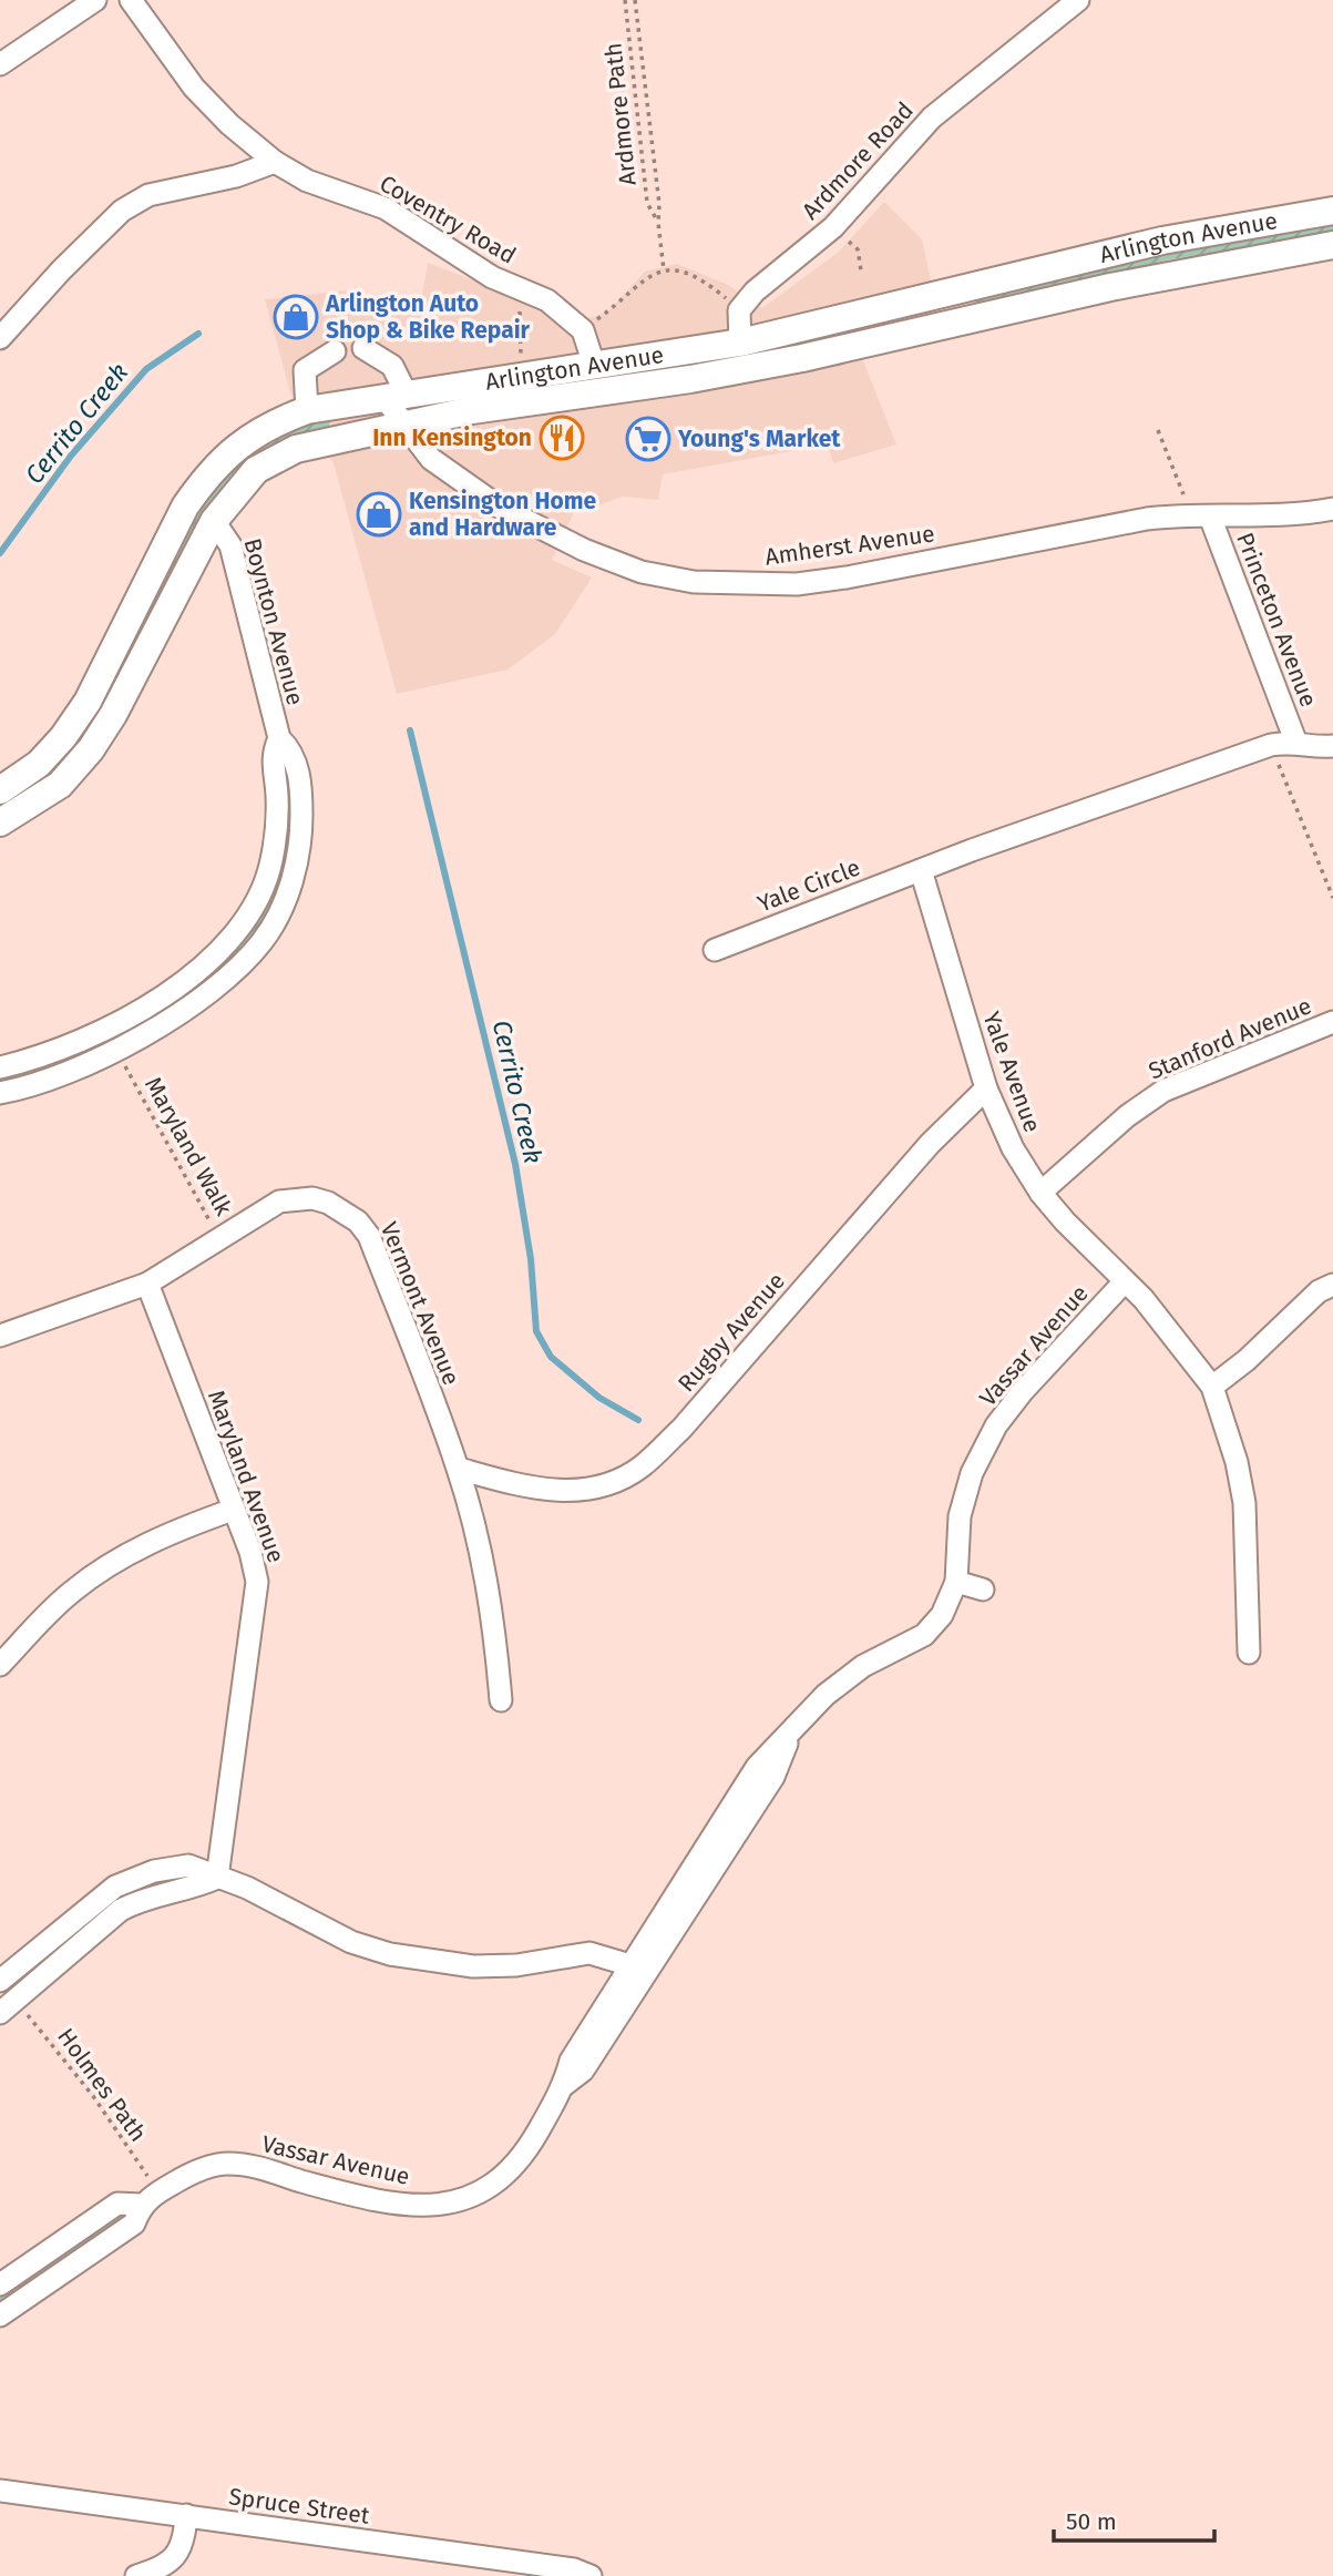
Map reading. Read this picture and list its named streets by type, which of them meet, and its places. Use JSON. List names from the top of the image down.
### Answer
{
  "streets": {
    "main road": ["Arlington Avenue"],
    "street": [
      "Ardmore Road",
      "Coventry Road",
      "Amherst Avenue",
      "Princeton Avenue",
      "Boynton Avenue",
      "Yale Circle",
      "Stanford Avenue",
      "Yale Avenue",
      "Vermont Avenue",
      "Rugby Avenue",
      "Vassar Avenue",
      "Maryland Avenue",
      "Spruce Street"
    ],
    "path": ["Ardmore Path", "Maryland Walk", "Holmes Path"]
  },
  "crossings": [
    ["Arlington Avenue", "Amherst Avenue"],
    ["Arlington Avenue", "Boynton Avenue"],
    ["Amherst Avenue", "Princeton Avenue"],
    ["Yale Circle", "Yale Avenue"],
    ["Stanford Avenue", "Yale Avenue"],
    ["Yale Avenue", "Rugby Avenue"],
    ["Yale Avenue", "Vassar Avenue"],
    ["Maryland Walk", "Vermont Avenue"],
    ["Vermont Avenue", "Rugby Avenue"],
    ["Vermont Avenue", "Maryland Avenue"],
    ["Vassar Avenue", "Holmes Path"]
  ],
  "water": ["Cerrito Creek"],
  "places": {
    "shop": ["Arlington Auto Shop & Bike Repair", "Kensington Home and Hardware"],
    "restaurant": ["Inn Kensington"],
    "supermarket": ["Young's Market"]
  },
  "scale_bar": "50 m"
}
